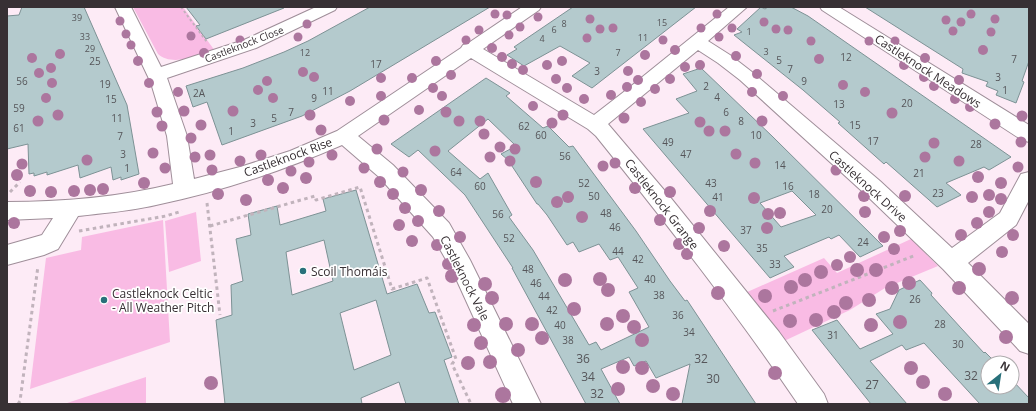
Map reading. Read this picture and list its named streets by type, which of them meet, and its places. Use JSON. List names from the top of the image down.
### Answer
{
  "streets": {
    "street": [
      "Castleknock Close",
      "Castleknock Meadows",
      "Castleknock Rise",
      "Castleknock Drive",
      "Castleknock Grange",
      "Castleknock Vale"
    ]
  },
  "crossings": [
    ["Castleknock Rise", "Castleknock Grange"],
    ["Castleknock Rise", "Castleknock Vale"]
  ],
  "places": ["Scoil Thomáis", "Castleknock Celtic - All Weather Pitch"],
  "house_numbers": [
    "39",
    "15",
    "8",
    "6",
    "1",
    "33",
    "11",
    "4",
    "29",
    "3",
    "12",
    "7",
    "12",
    "7",
    "5",
    "25",
    "17",
    "7",
    "3",
    "3",
    "56",
    "9",
    "19",
    "2",
    "1",
    "11",
    "2A",
    "4",
    "9",
    "15",
    "20",
    "13",
    "59",
    "7",
    "6",
    "11",
    "5",
    "8",
    "3",
    "15",
    "62",
    "61",
    "1",
    "60",
    "10",
    "7",
    "17",
    "49",
    "28",
    "3",
    "47",
    "56",
    "14",
    "1",
    "64",
    "21",
    "52",
    "43",
    "60",
    "16",
    "23",
    "18",
    "50",
    "41",
    "20",
    "48",
    "56",
    "46",
    "37",
    "52",
    "24",
    "35",
    "44",
    "42",
    "33",
    "48",
    "40",
    "46",
    "38",
    "44",
    "26",
    "42",
    "36",
    "28",
    "40",
    "34",
    "31",
    "38",
    "30",
    "36",
    "32",
    "32",
    "34",
    "30",
    "27",
    "32"
  ],
  "north": "top right"
}
